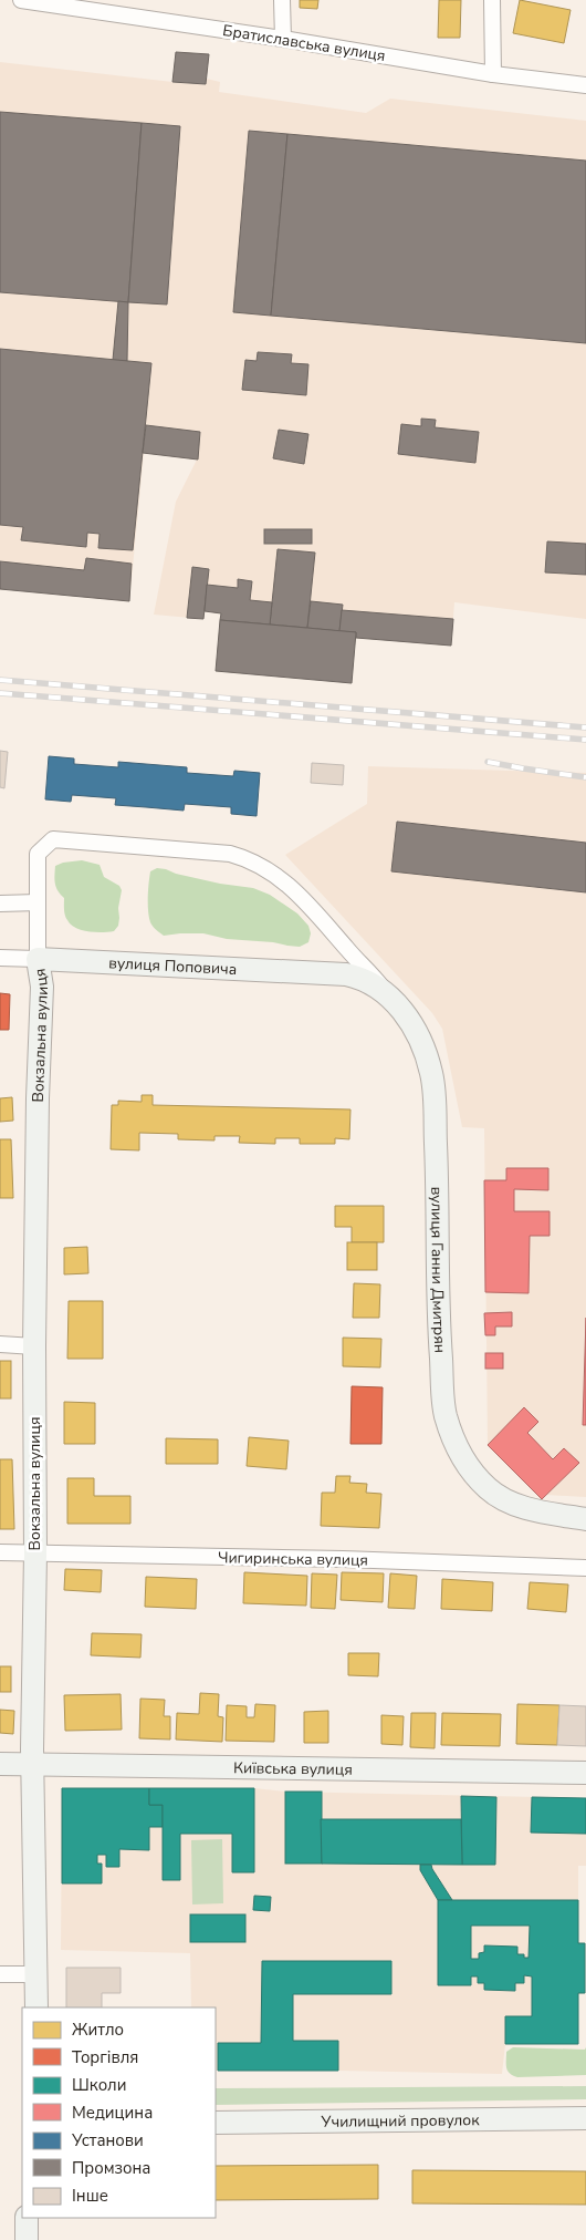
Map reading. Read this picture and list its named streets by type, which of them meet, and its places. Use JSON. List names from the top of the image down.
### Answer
{
  "streets": {
    "street": [
      "Братиславська вулиця",
      "вулиця Поповича",
      "Вокзальна вулиця",
      "вулиця Ганни Дмитрян",
      "Чигиринська вулиця",
      "Київська вулиця",
      "Училищний провулок"
    ]
  },
  "crossings": [
    ["вулиця Поповича", "Вокзальна вулиця"],
    ["вулиця Поповича", "вулиця Ганни Дмитрян"],
    ["Вокзальна вулиця", "Чигиринська вулиця"],
    ["Вокзальна вулиця", "Київська вулиця"]
  ],
  "legend": [
    "Житло",
    "Торгівля",
    "Школи",
    "Медицина",
    "Установи",
    "Промзона",
    "Інше"
  ]
}
